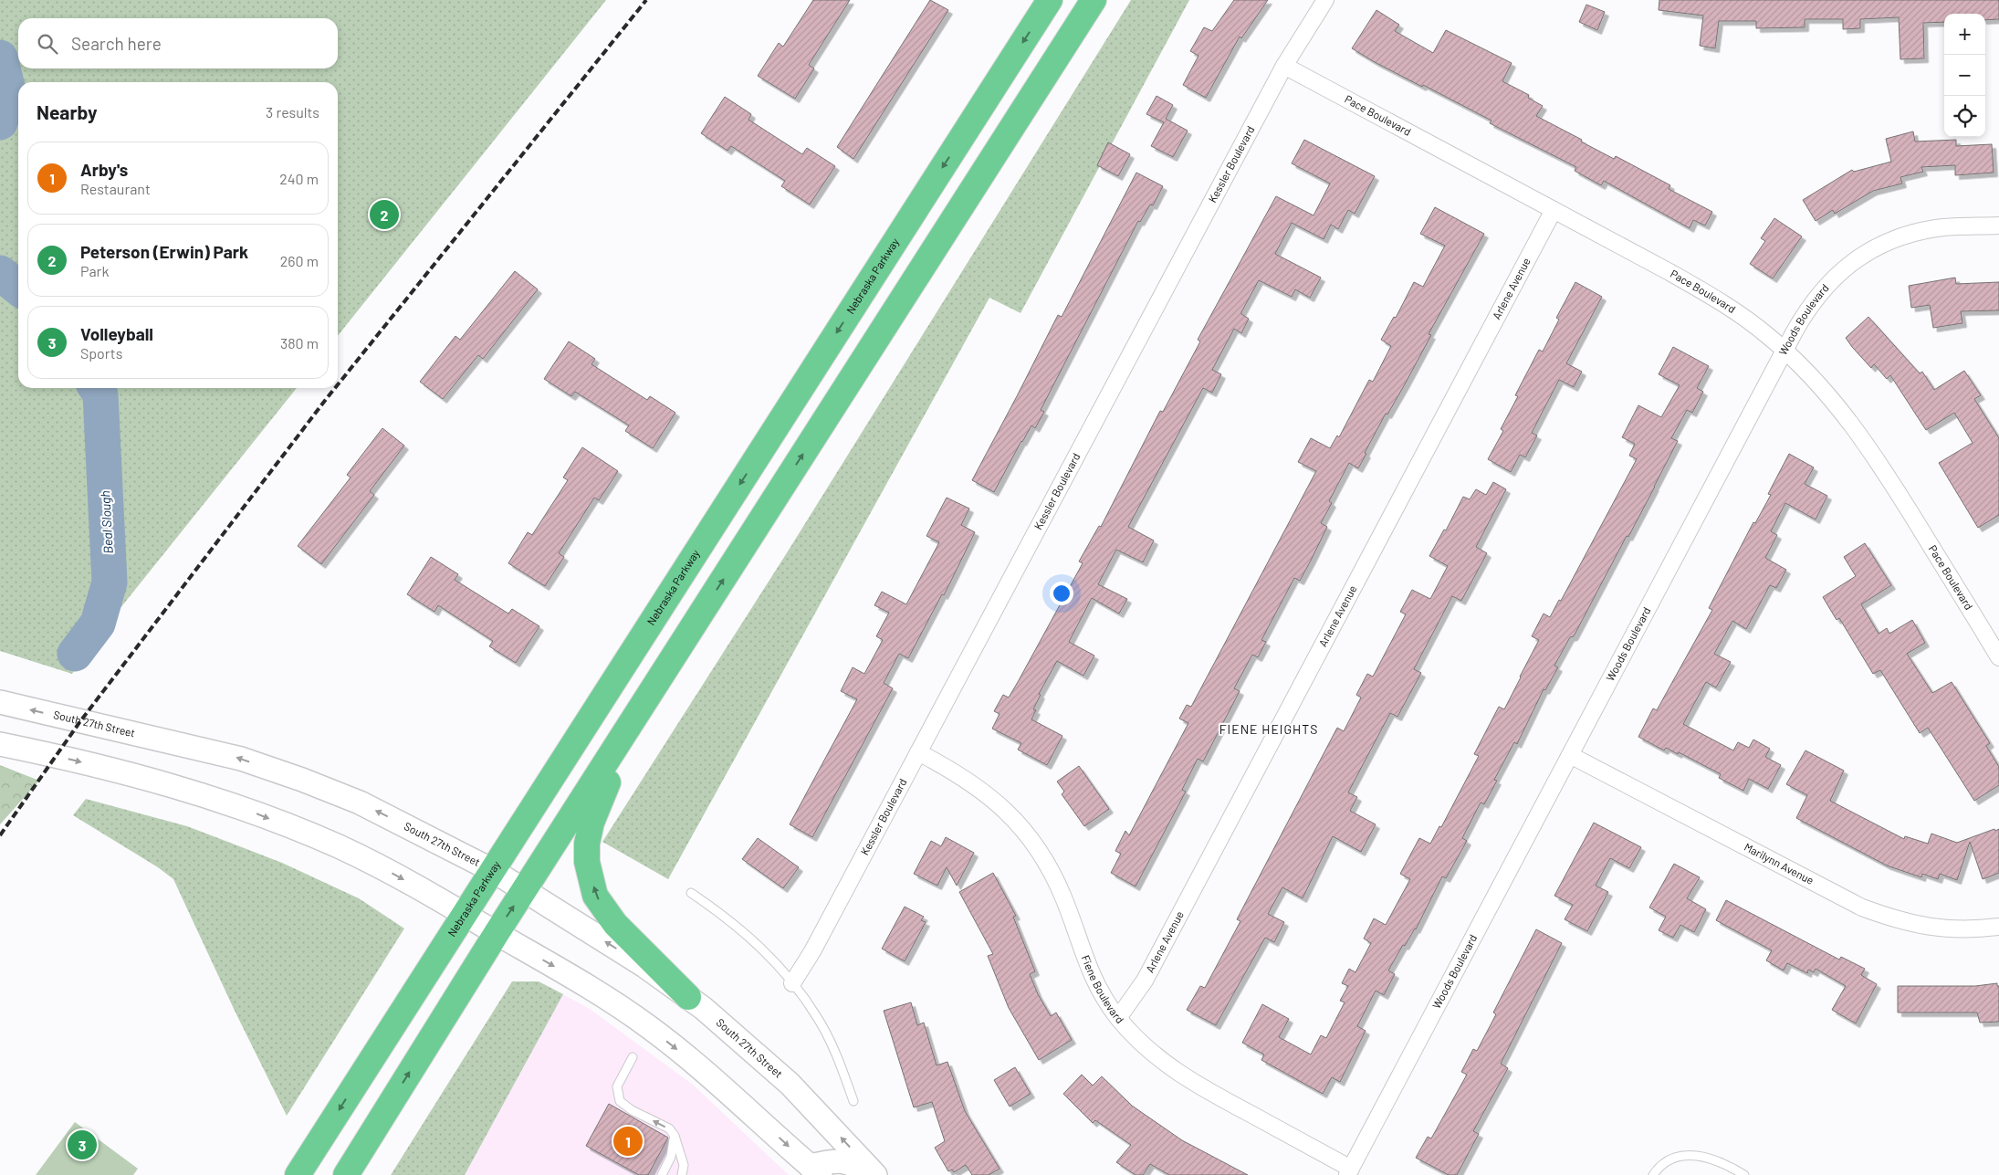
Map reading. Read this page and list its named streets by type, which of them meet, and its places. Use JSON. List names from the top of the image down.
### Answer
{
  "streets": {
    "main road": ["Nebraska Parkway", "South 27th Street"],
    "street": [
      "Pace Boulevard",
      "Kessler Boulevard",
      "Arlene Avenue",
      "Woods Boulevard",
      "Marilynn Avenue",
      "Fiene Boulevard"
    ]
  },
  "crossings": [
    ["Pace Boulevard", "Kessler Boulevard"],
    ["Pace Boulevard", "Arlene Avenue"],
    ["Pace Boulevard", "Woods Boulevard"],
    ["Kessler Boulevard", "Fiene Boulevard"],
    ["Nebraska Parkway", "South 27th Street"],
    ["Arlene Avenue", "Fiene Boulevard"],
    ["Woods Boulevard", "Marilynn Avenue"],
    ["Woods Boulevard", "Fiene Boulevard"]
  ],
  "districts": ["FIENE HEIGHTS"],
  "water": ["Beal Slough"],
  "page": {
    "map_buttons": ["+", "−"],
    "search": "Search here",
    "heading": ["Nearby", "3 results"],
    "list": [
      {
        "mark": "1",
        "name": "Arby's",
        "note": "Restaurant",
        "value": "240 m"
      },
      {
        "mark": "2",
        "name": "Peterson (Erwin) Park",
        "note": "Park",
        "value": "260 m"
      },
      {
        "mark": "3",
        "name": "Volleyball",
        "note": "Sports",
        "value": "380 m"
      }
    ],
    "pins": ["2", "1", "3"]
  }
}
